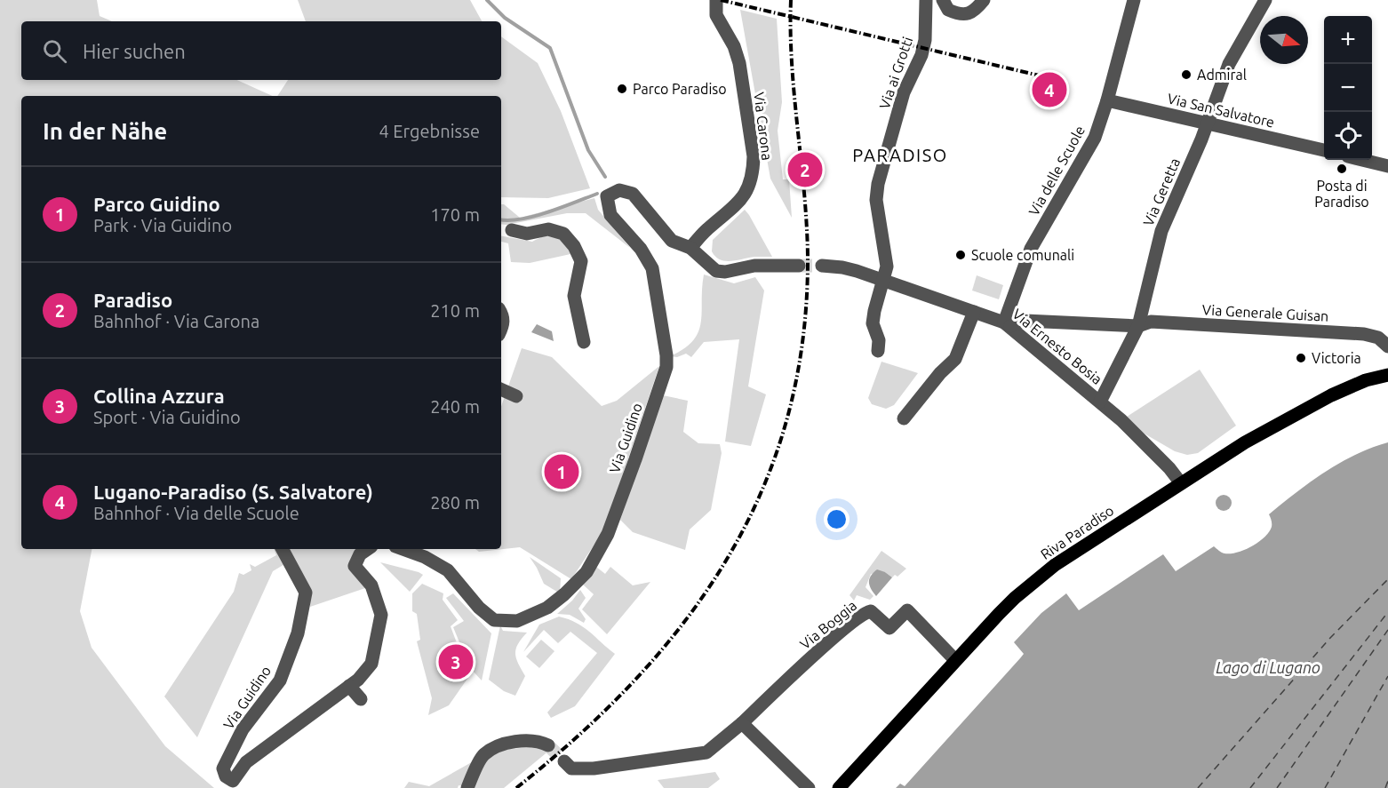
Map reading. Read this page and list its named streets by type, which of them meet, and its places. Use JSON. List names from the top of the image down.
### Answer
{
  "streets": {
    "main road": ["Riva Paradiso"],
    "street": [
      "Via ai Grotti",
      "Via San Salvatore",
      "Via Carona",
      "Via delle Scuole",
      "Via Geretta",
      "Via Generale Guisan",
      "Via Ernesto Bosia",
      "Via Guidino",
      "Via Boggia"
    ]
  },
  "crossings": [
    ["Via ai Grotti", "Via Ernesto Bosia"],
    ["Via San Salvatore", "Via delle Scuole"],
    ["Via San Salvatore", "Via Geretta"],
    ["Via Carona", "Via Guidino"],
    ["Via delle Scuole", "Via Generale Guisan"],
    ["Via delle Scuole", "Via Ernesto Bosia"],
    ["Via Geretta", "Via Generale Guisan"],
    ["Via Geretta", "Via Ernesto Bosia"],
    ["Via Generale Guisan", "Via Ernesto Bosia"],
    ["Via Ernesto Bosia", "Riva Paradiso"],
    ["Riva Paradiso", "Via Boggia"]
  ],
  "districts": ["PARADISO"],
  "water": ["Lago di Lugano"],
  "places": [
    "Admiral",
    "Parco Paradiso",
    "Posta di Paradiso",
    "Scuole comunali",
    "Victoria"
  ],
  "north": "right",
  "page": {
    "map_buttons": ["+", "−"],
    "search": "Hier suchen",
    "pins": [
      "4",
      "2",
      "1",
      "3"
    ],
    "heading": ["In der Nähe", "4 Ergebnisse"],
    "list": [
      {
        "mark": "1",
        "name": "Parco Guidino",
        "note": "Park · Via Guidino",
        "value": "170 m"
      },
      {
        "mark": "2",
        "name": "Paradiso",
        "note": "Bahnhof · Via Carona",
        "value": "210 m"
      },
      {
        "mark": "3",
        "name": "Collina Azzura",
        "note": "Sport · Via Guidino",
        "value": "240 m"
      },
      {
        "mark": "4",
        "name": "Lugano-Paradiso (S. Salvatore)",
        "note": "Bahnhof · Via delle Scuole",
        "value": "280 m"
      }
    ]
  }
}
